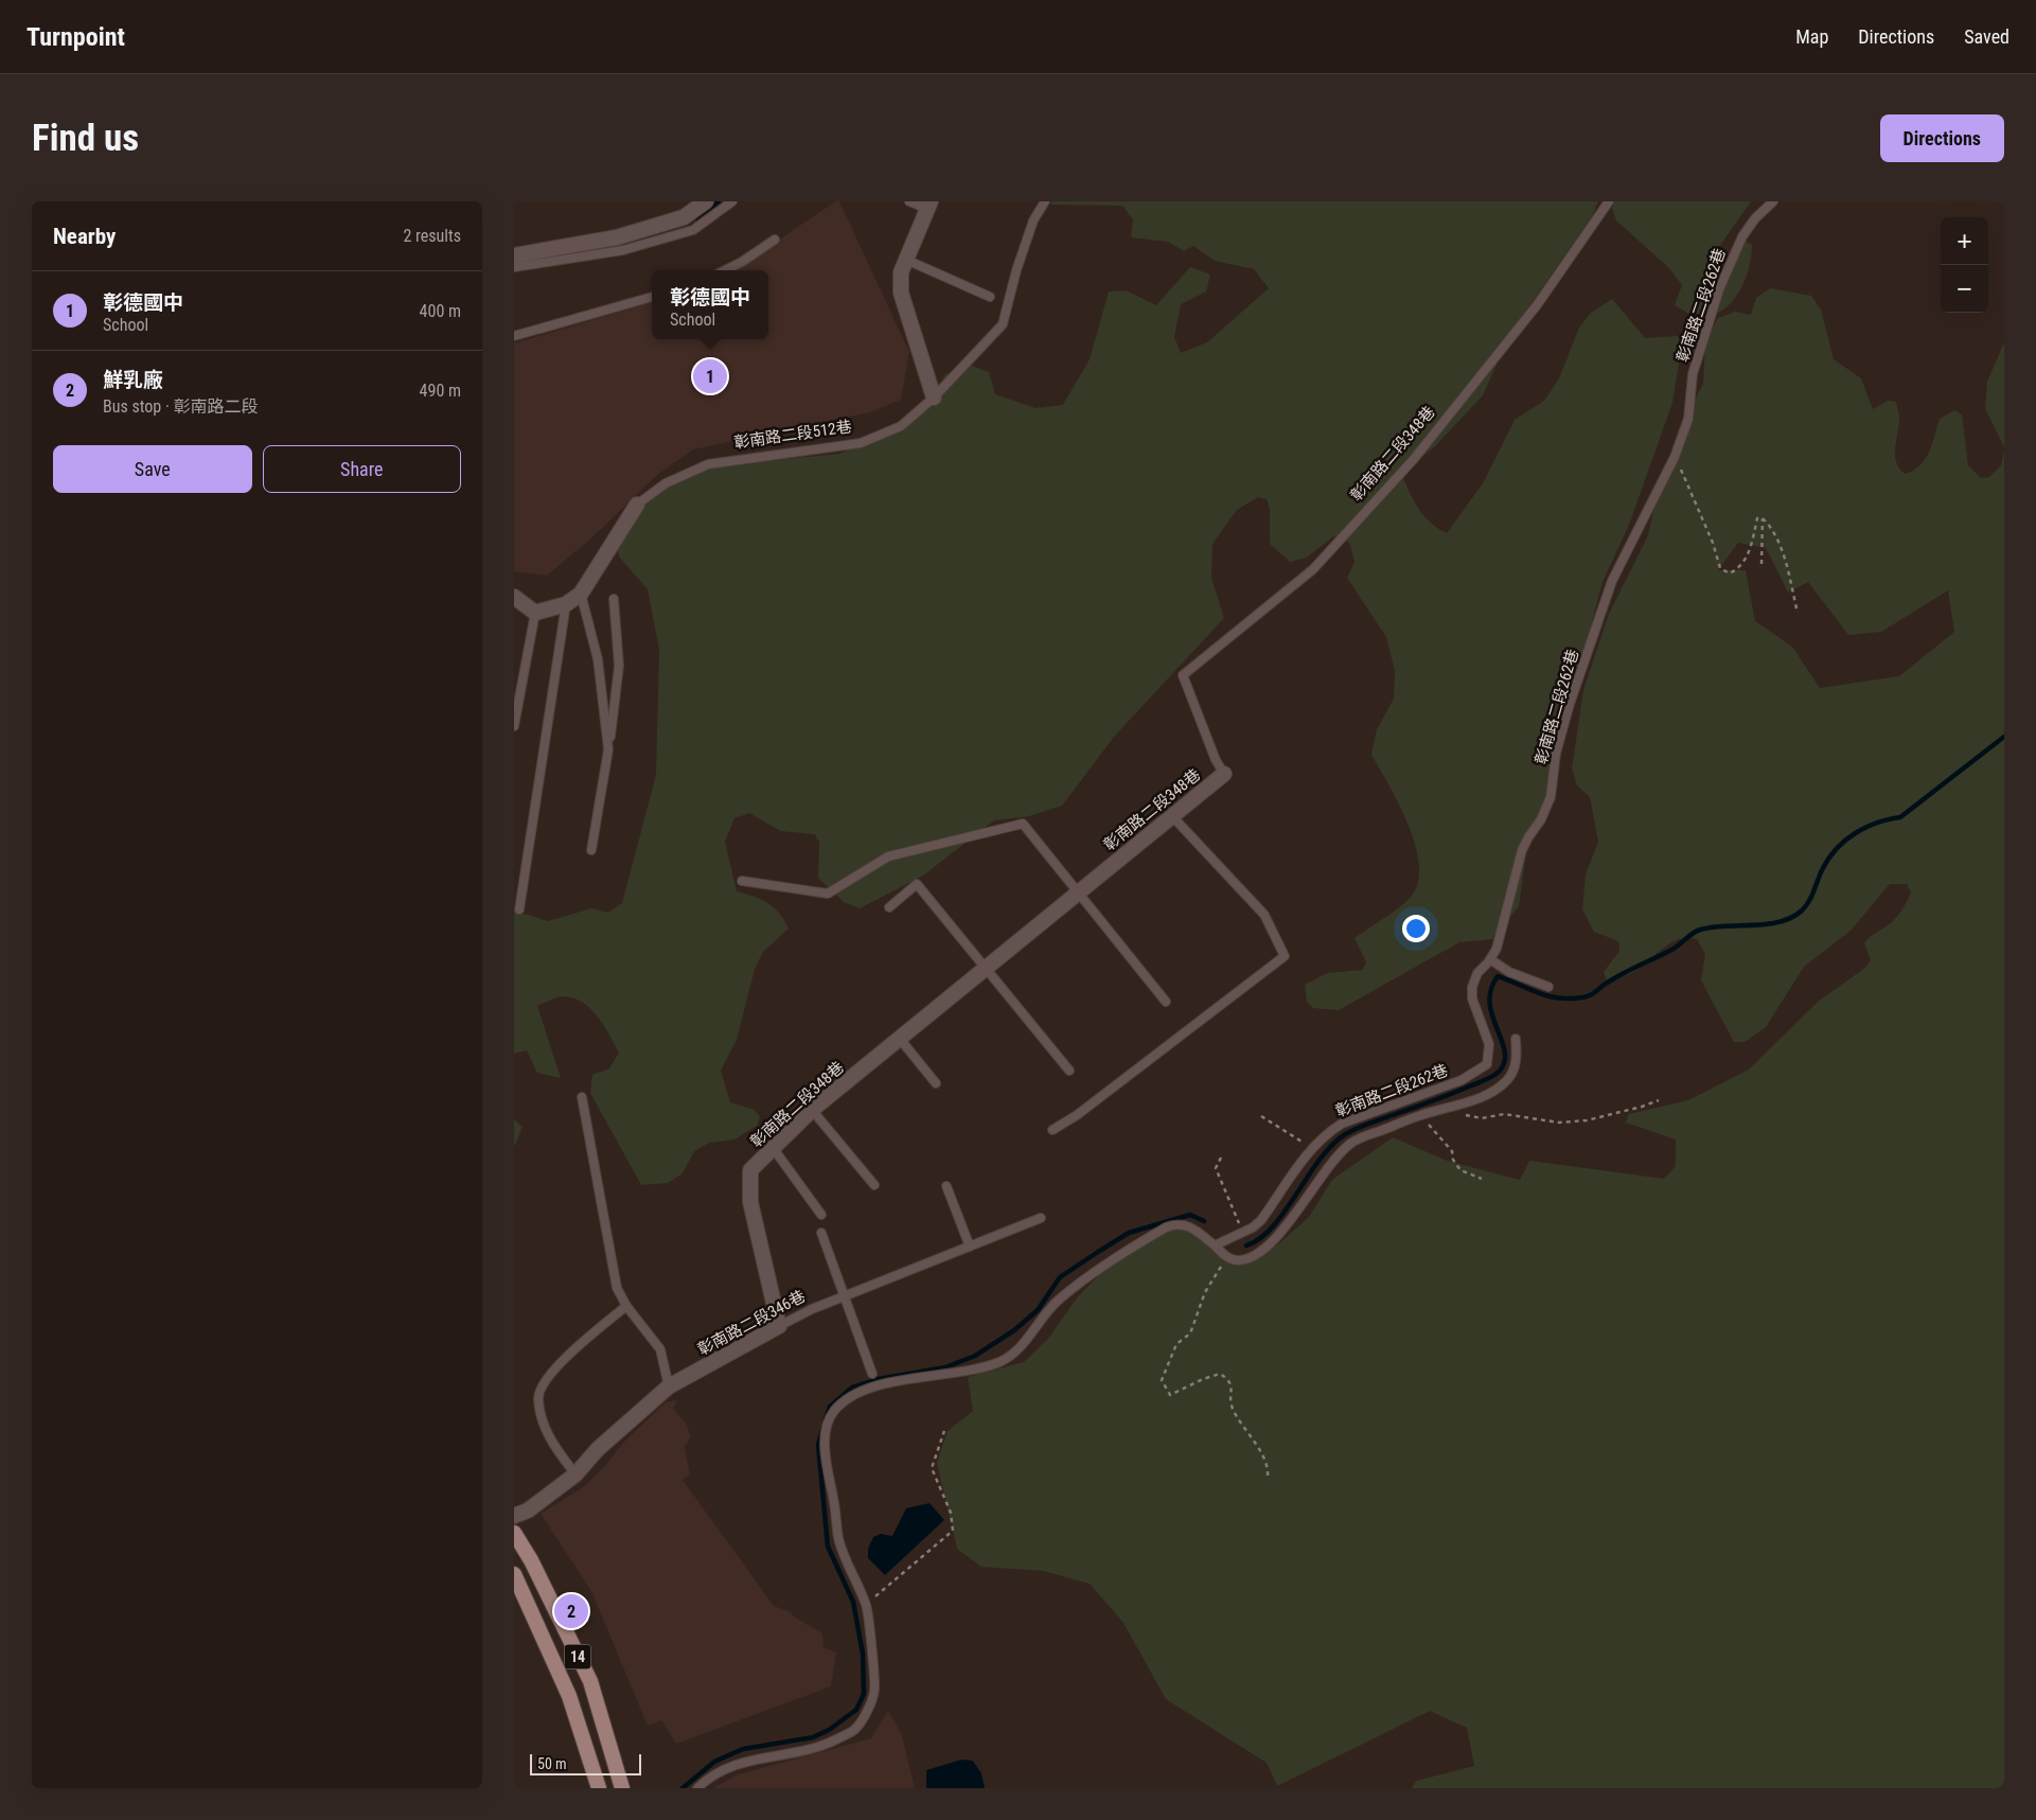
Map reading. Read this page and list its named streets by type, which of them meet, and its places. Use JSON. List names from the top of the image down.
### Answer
{
  "streets": {
    "main road": ["14"],
    "street": ["彰南路二段512巷", "彰南路二段348巷", "彰南路二段346巷"],
    "lane": ["彰南路二段262巷"]
  },
  "crossings": [
    ["彰南路二段348巷", "彰南路二段346巷"]
  ],
  "scale_bar": "50 m",
  "page": {
    "header": "Turnpoint",
    "nav": ["Map", "Directions", "Saved"],
    "buttons": [
      "Directions",
      ["Save", "Share"]
    ],
    "title": "Find us",
    "heading": ["Nearby", "2 results"],
    "map_buttons": ["+", "−"],
    "list": [
      {
        "mark": "1",
        "name": "彰德國中",
        "note": "School",
        "value": "400 m"
      },
      {
        "mark": "2",
        "name": "鮮乳廠",
        "note": "Bus stop · 彰南路二段",
        "value": "490 m"
      }
    ],
    "popup": ["彰德國中", "School"],
    "pins": ["1", "2"],
    "scale": "50 m"
  }
}
